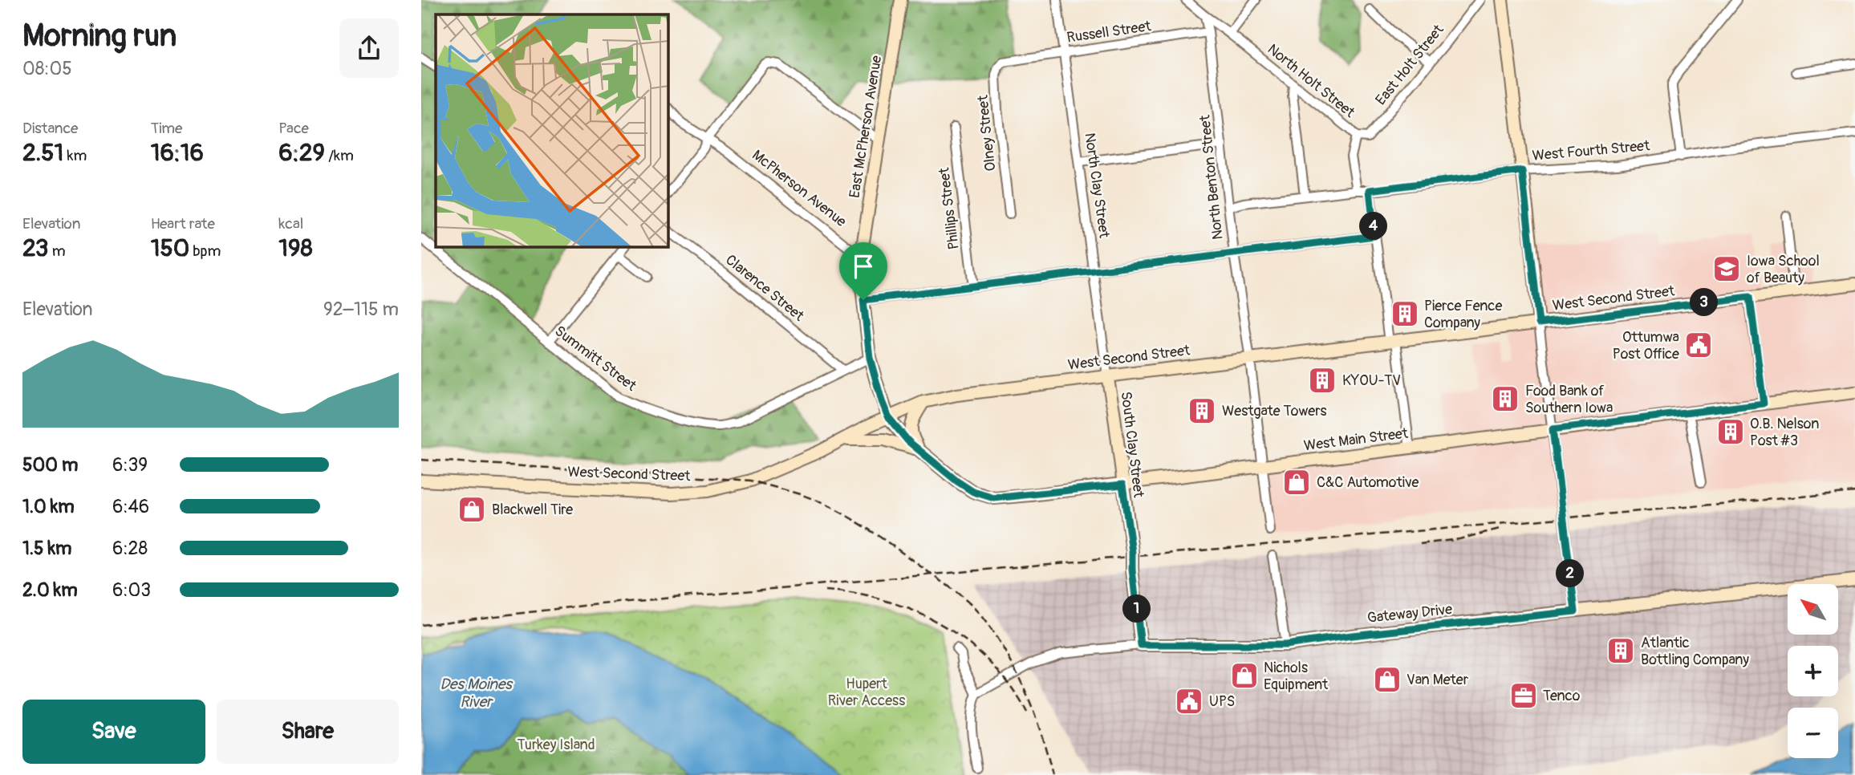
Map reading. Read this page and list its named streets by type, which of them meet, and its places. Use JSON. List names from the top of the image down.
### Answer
{
  "streets": {
    "main road": [
      "East McPherson Avenue",
      "West Second Street",
      "West Main Street",
      "South Clay Street",
      "Gateway Drive"
    ],
    "street": [
      "Russell Street",
      "East Holt Street",
      "North Holt Street",
      "Olney Street",
      "West Fourth Street",
      "North Benton Street",
      "North Clay Street",
      "McPherson Avenue",
      "Phillips Street",
      "Clarence Street",
      "Summitt Street"
    ]
  },
  "crossings": [
    ["Russell Street", "Olney Street"],
    ["Russell Street", "North Benton Street"],
    ["Russell Street", "North Clay Street"],
    ["East Holt Street", "North Holt Street"],
    ["North Holt Street", "West Fourth Street"],
    ["North Holt Street", "North Benton Street"],
    ["East McPherson Avenue", "McPherson Avenue"],
    ["West Fourth Street", "North Benton Street"],
    ["North Benton Street", "West Second Street"],
    ["North Benton Street", "West Main Street"],
    ["North Clay Street", "West Second Street"],
    ["North Clay Street", "South Clay Street"],
    ["Clarence Street", "Summitt Street"],
    ["West Second Street", "West Main Street"],
    ["West Second Street", "South Clay Street"],
    ["West Main Street", "South Clay Street"],
    ["South Clay Street", "Gateway Drive"]
  ],
  "water": ["Des Moines River"],
  "parks": ["Hupert River Access", "Turkey Island"],
  "places": {
    "school or university": ["Iowa School of Beauty"],
    "building": [
      "Pierce Fence Company",
      "KYOU-TV",
      "Food Bank of Southern Iowa",
      "Westgate Towers",
      "O.B. Nelson Post #3",
      "Atlantic Bottling Company"
    ],
    "public building": ["Ottumwa Post Office", "UPS"],
    "shop": [
      "C&C Automotive",
      "Blackwell Tire",
      "Nichols Equipment",
      "Van Meter"
    ],
    "office": ["Tenco"]
  },
  "north": "top left",
  "page": {
    "heading": ["Morning run", "08:05"],
    "stats": [
      ["Distance", "2.51 km"],
      ["Time", "16:16"],
      ["Pace", "6:29 /km"],
      ["Elevation", "23 m"],
      ["Heart rate", "150 bpm"],
      ["kcal", "198"]
    ],
    "pins": [
      "4",
      "3",
      "2",
      "1"
    ],
    "chart": ["Elevation", "92–115 m"],
    "list": [
      {
        "name": "500 m",
        "note": "6:39"
      },
      {
        "name": "1.0 km",
        "note": "6:46"
      },
      {
        "name": "1.5 km",
        "note": "6:28"
      },
      {
        "name": "2.0 km",
        "note": "6:03"
      }
    ],
    "map_buttons": ["+", "−"],
    "buttons": ["Save", "Share"]
  }
}
